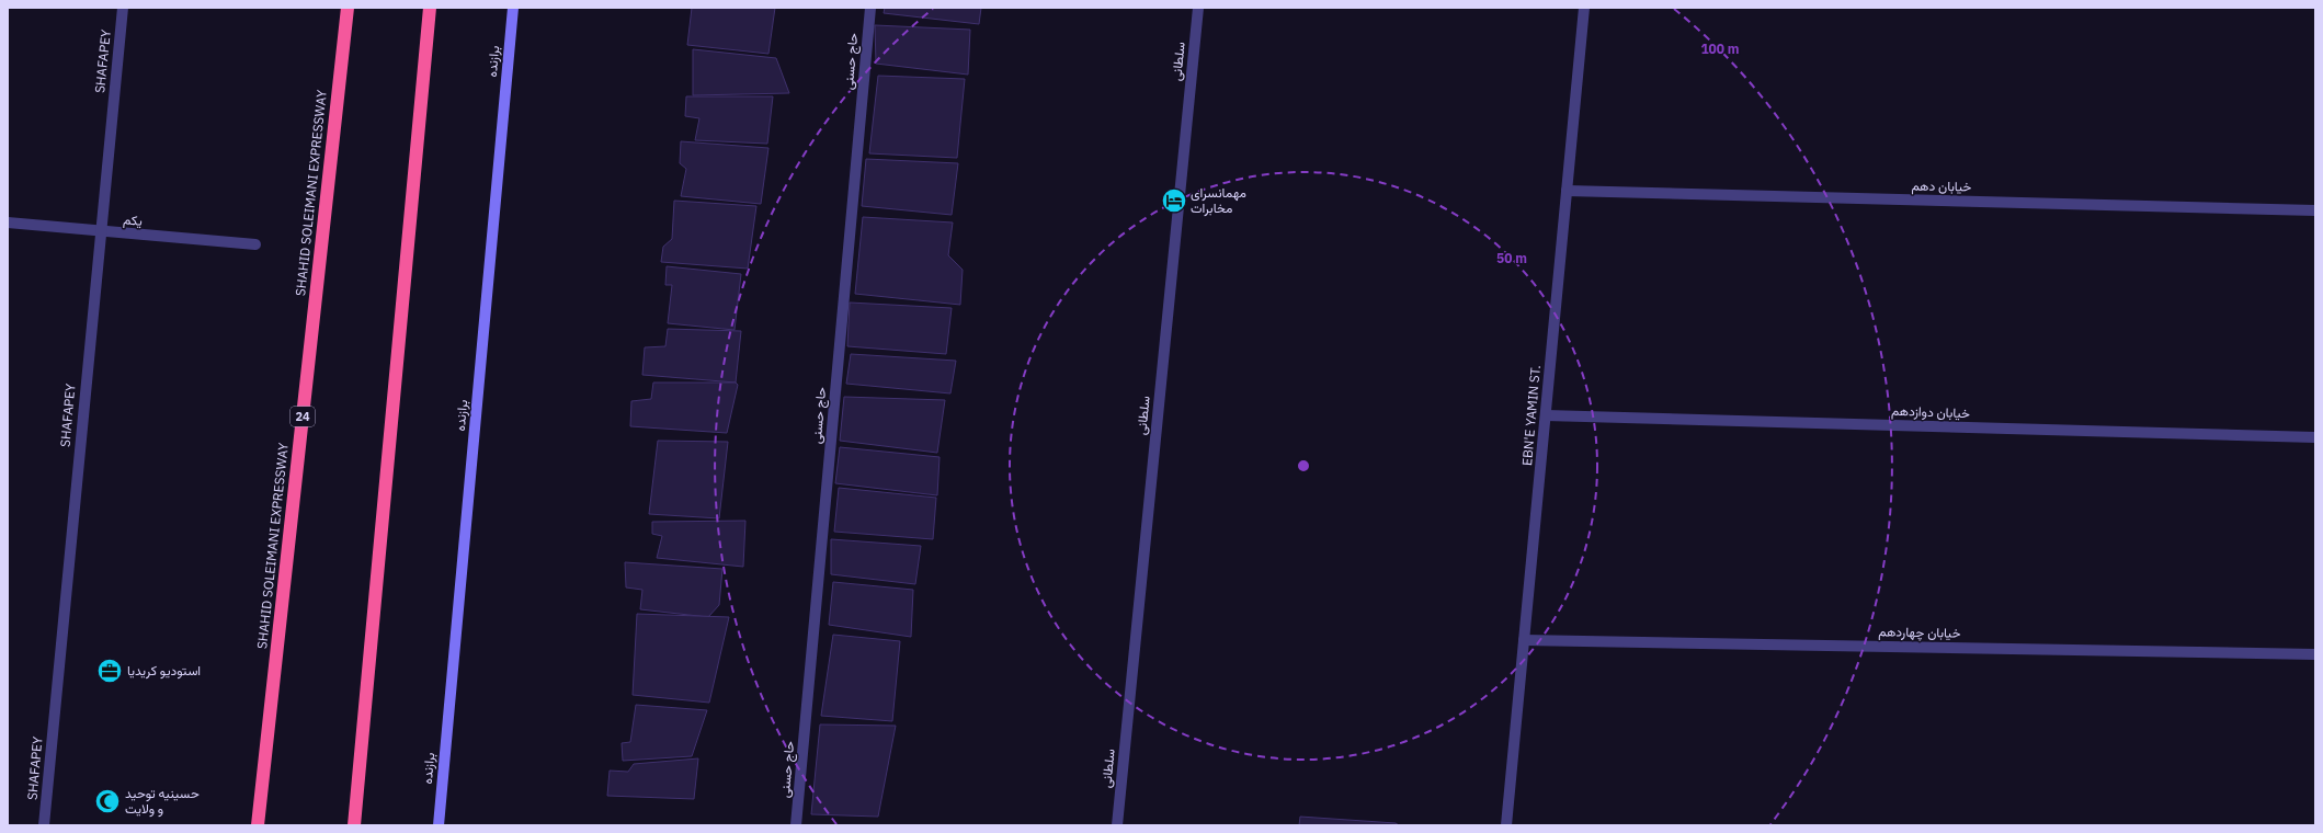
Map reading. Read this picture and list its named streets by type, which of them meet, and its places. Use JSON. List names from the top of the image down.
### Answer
{
  "streets": {
    "highway": ["SHAHID SOLEIMANI EXPRESSWAY", "24"],
    "main road": ["برازنده"],
    "street": [
      "SHAFAPEY",
      "حاج حسنی",
      "سلطانی",
      "خیابان دهم",
      "یکم",
      "خیابان دوازدهم",
      "EBN'E YAMIN ST.",
      "خیابان چهاردهم"
    ]
  },
  "crossings": [
    ["SHAFAPEY", "یکم"],
    ["خیابان دهم", "EBN'E YAMIN ST."],
    ["خیابان دوازدهم", "EBN'E YAMIN ST."],
    ["EBN'E YAMIN ST.", "خیابان چهاردهم"]
  ],
  "places": {
    "hotel": ["مهمانسرای مخابرات"],
    "office": ["استودیو کریدیا"],
    "mosque": ["حسینیه توحید و ولایت"]
  },
  "rings": ["100 m", "50 m"]
}
